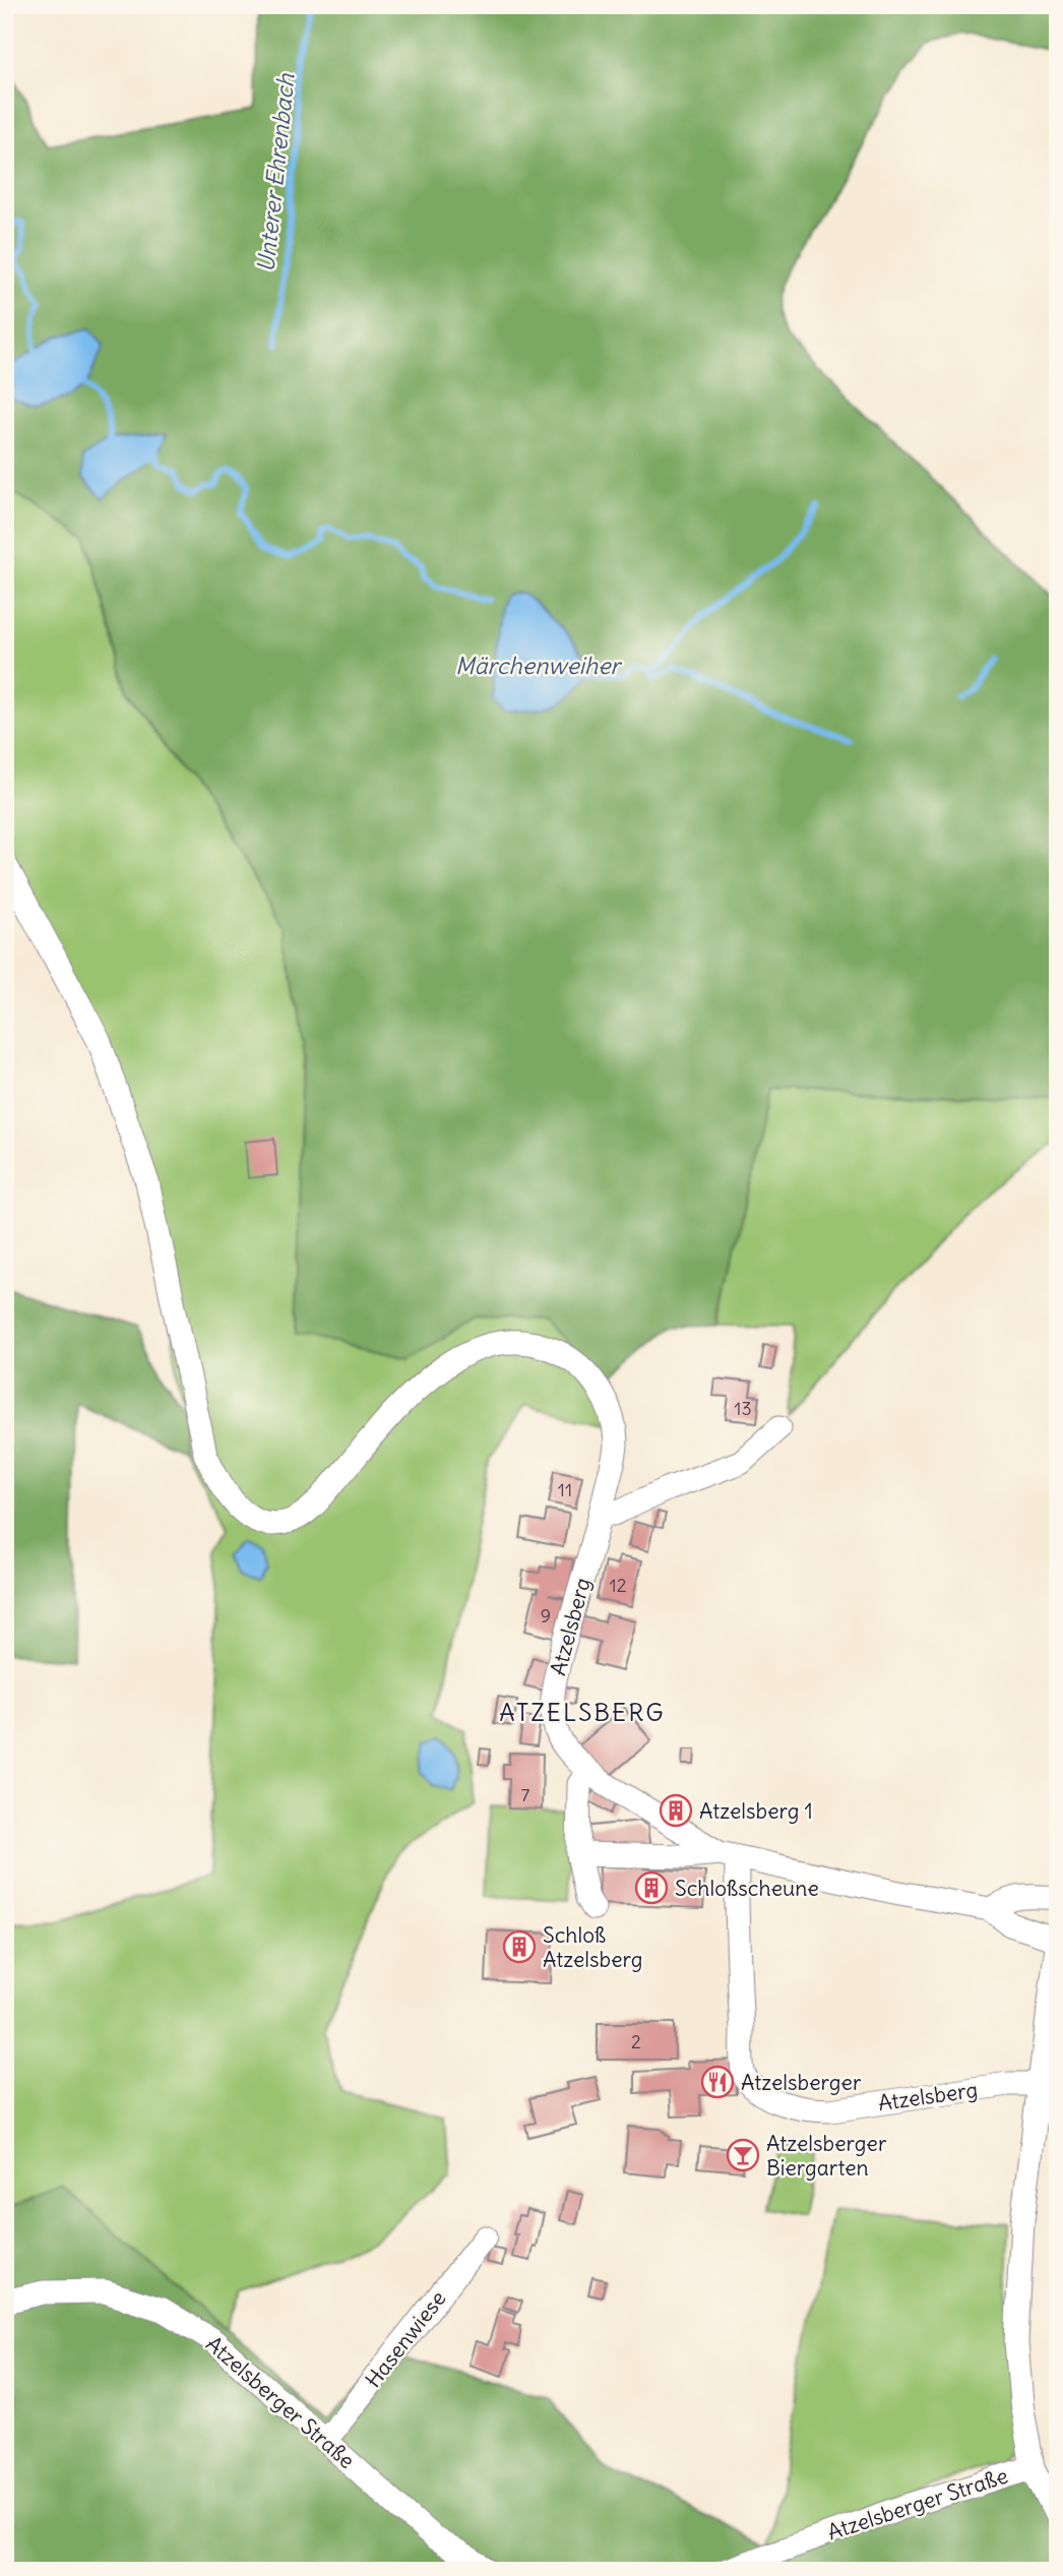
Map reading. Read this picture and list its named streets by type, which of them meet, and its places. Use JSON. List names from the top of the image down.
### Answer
{
  "streets": {
    "street": ["Atzelsberg", "Hasenwiese", "Atzelsberger Straße"]
  },
  "crossings": [
    ["Hasenwiese", "Atzelsberger Straße"]
  ],
  "districts": ["ATZELSBERG"],
  "water": ["Unterer Ehrenbach", "Märchenweiher"],
  "places": {
    "building": ["Atzelsberg 1", "Schloßscheune", "Schloß Atzelsberg"],
    "restaurant": ["Atzelsberger"],
    "bar": ["Atzelsberger Biergarten"]
  },
  "house_numbers": [
    "13",
    "11",
    "12",
    "9",
    "7",
    "2"
  ]
}
